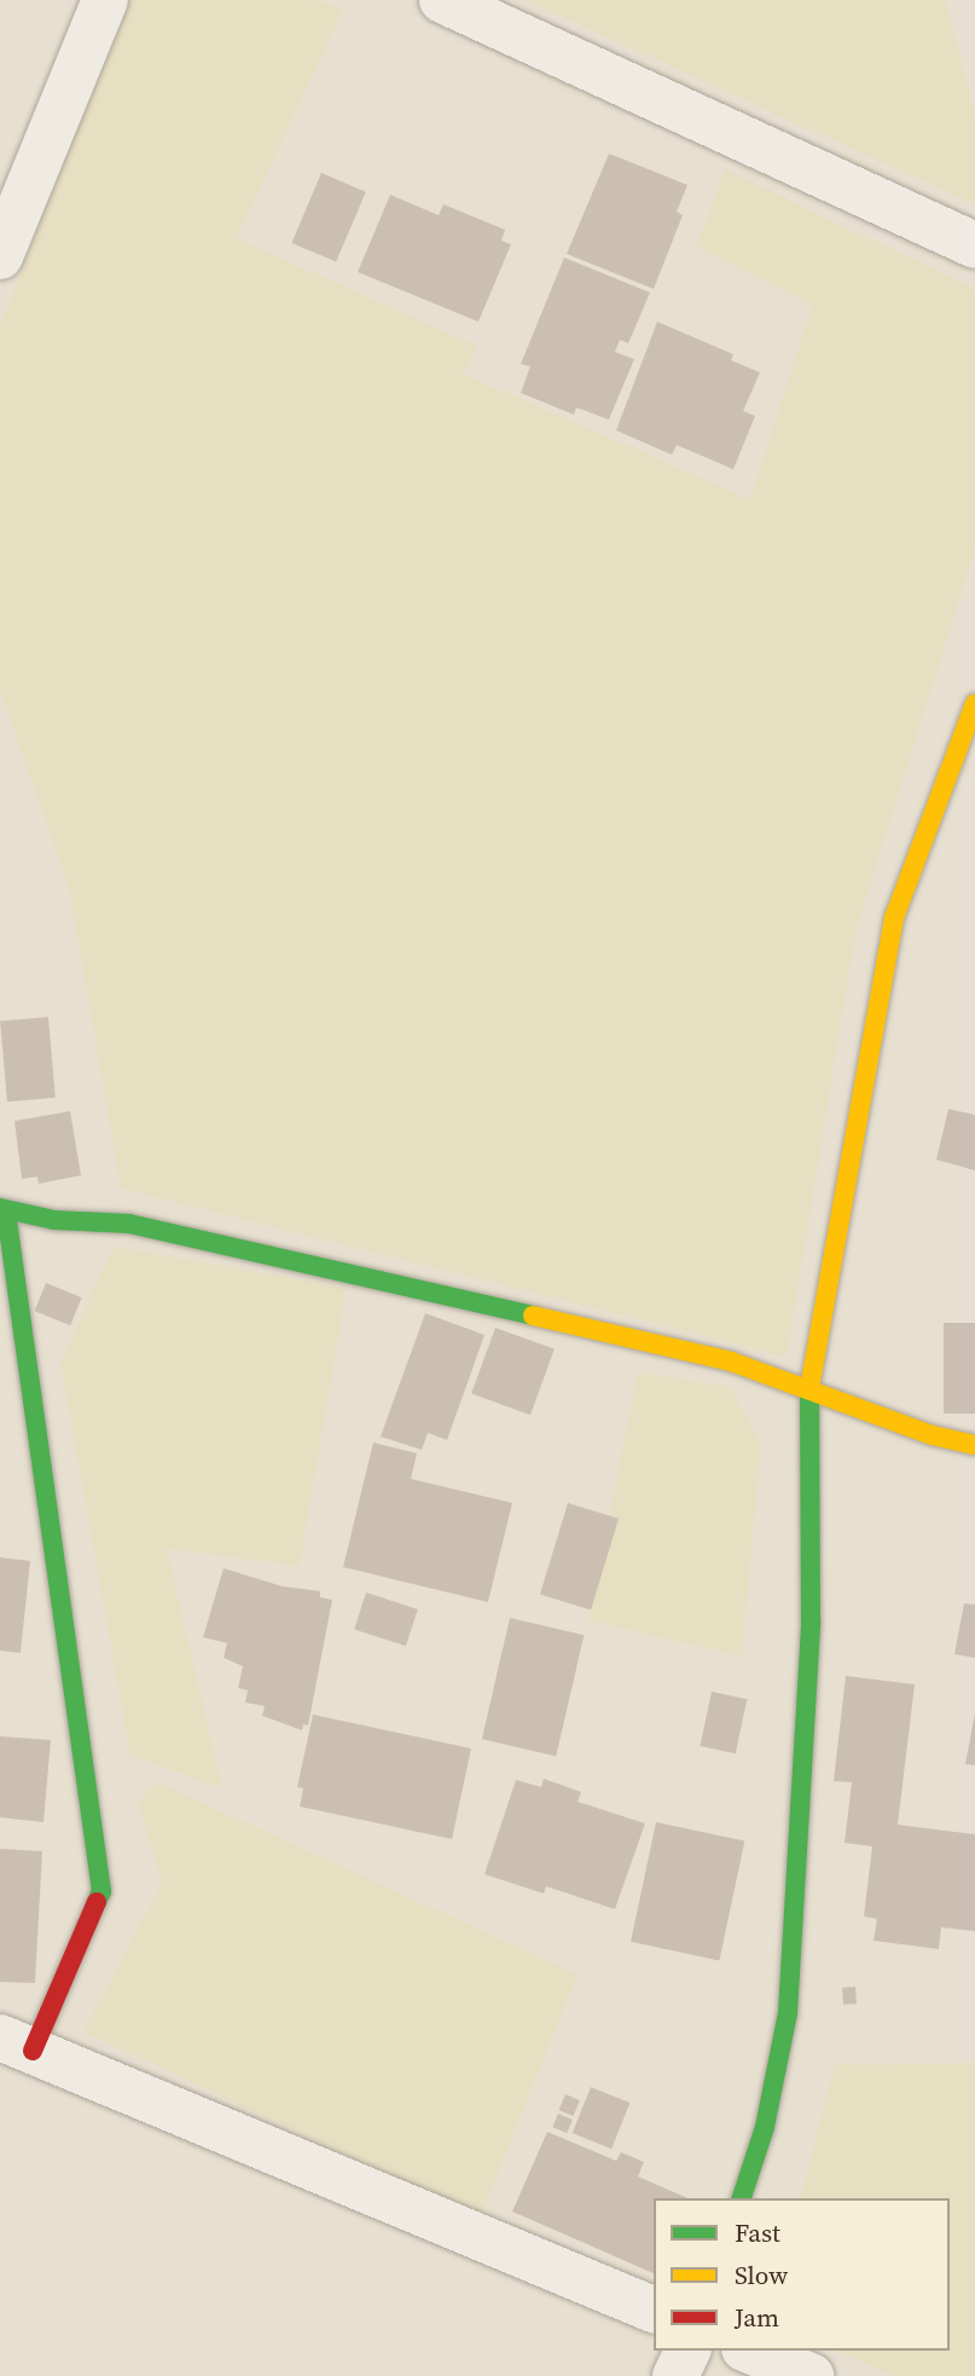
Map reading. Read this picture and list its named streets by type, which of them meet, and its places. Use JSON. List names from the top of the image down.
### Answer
{
  "legend": ["Fast", "Slow", "Jam"]
}
